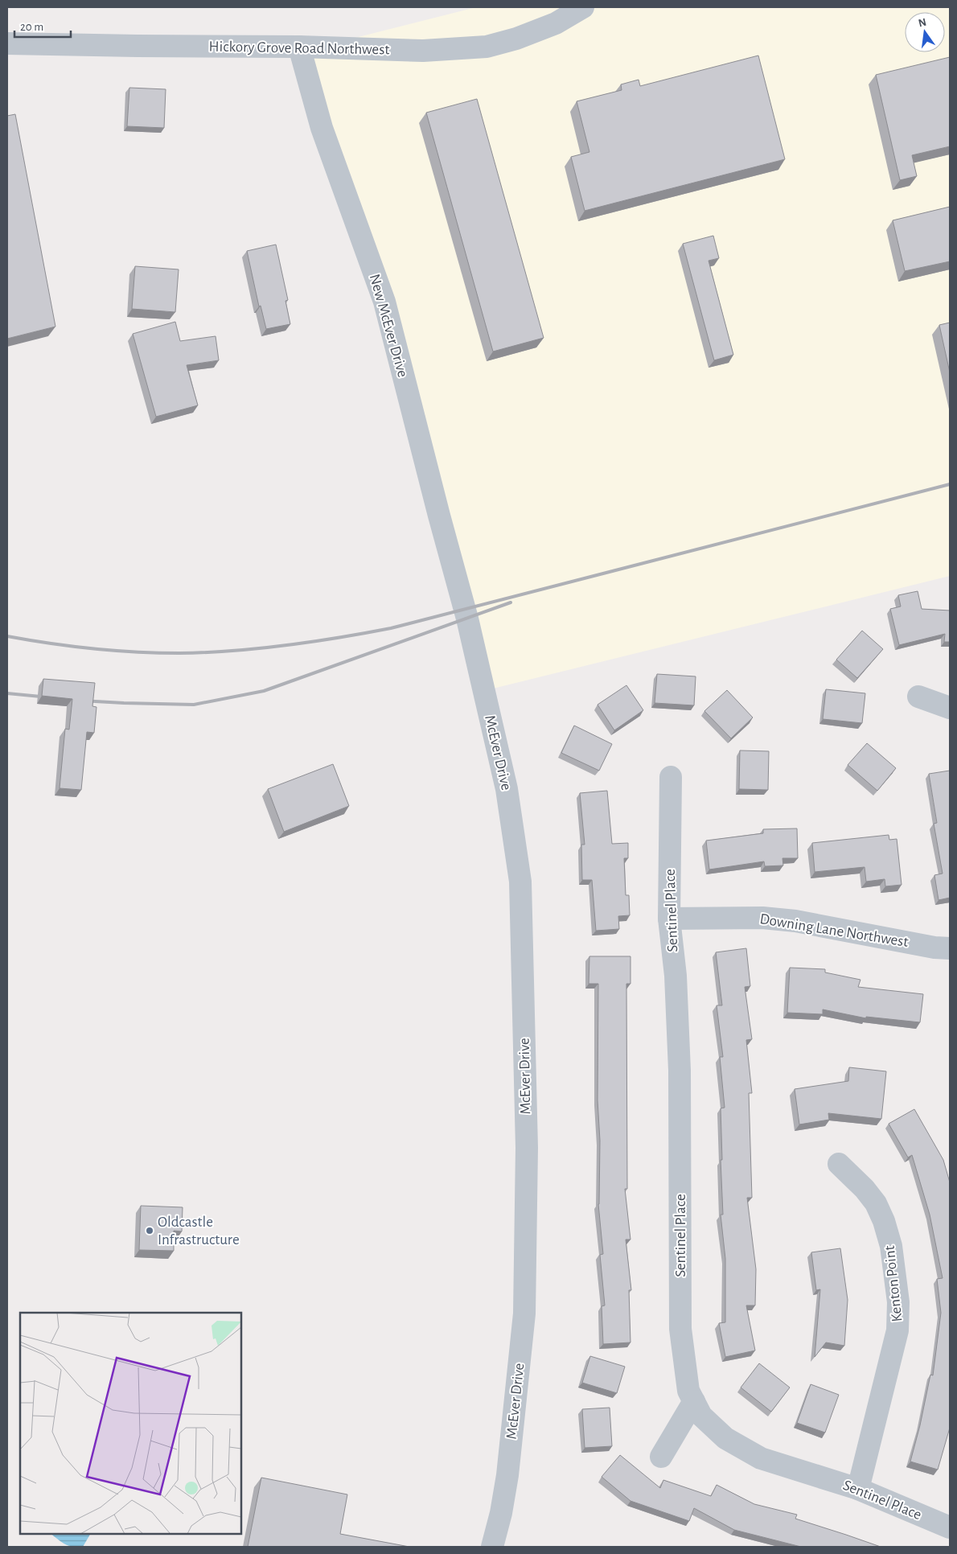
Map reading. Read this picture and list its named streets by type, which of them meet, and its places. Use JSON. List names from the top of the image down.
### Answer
{
  "streets": {
    "street": [
      "Hickory Grove Road Northwest",
      "New McEver Drive",
      "McEver Drive",
      "Sentinel Place",
      "Downing Lane Northwest",
      "Kenton Point"
    ]
  },
  "crossings": [
    ["Hickory Grove Road Northwest", "New McEver Drive"],
    ["New McEver Drive", "McEver Drive"],
    ["Sentinel Place", "Downing Lane Northwest"],
    ["Sentinel Place", "Kenton Point"]
  ],
  "places": ["Oldcastle Infrastructure"],
  "scale_bar": "20 m",
  "north": "top"
}
